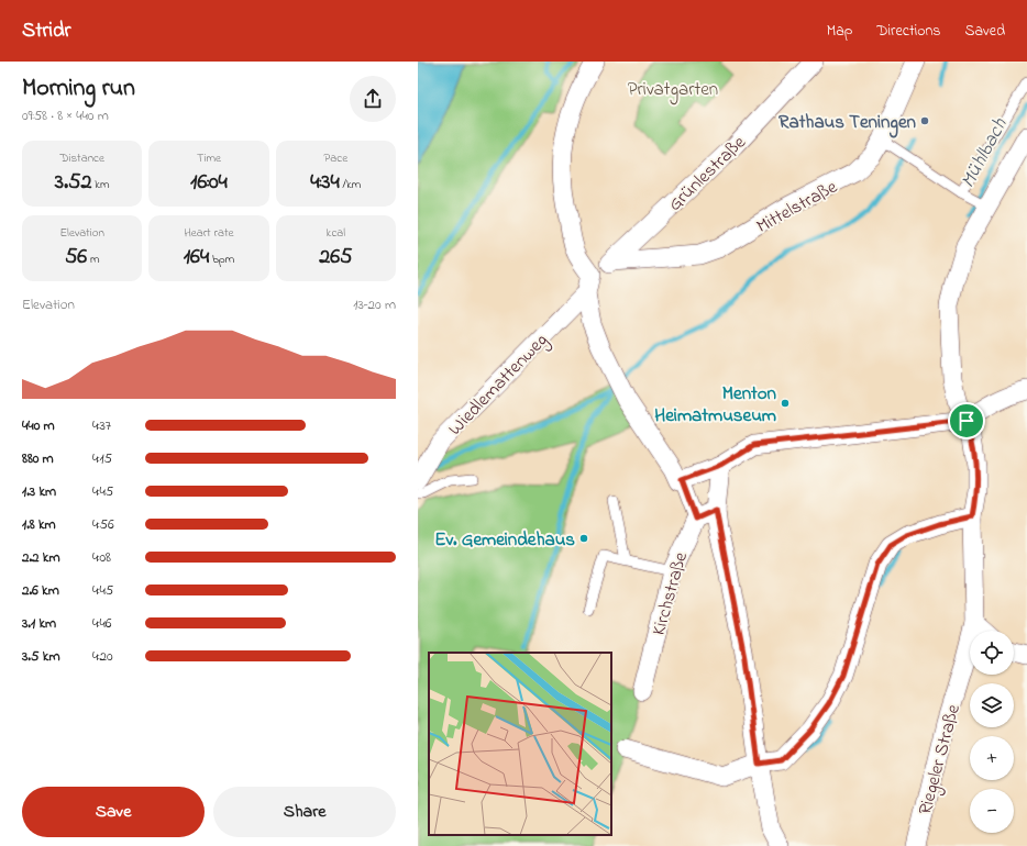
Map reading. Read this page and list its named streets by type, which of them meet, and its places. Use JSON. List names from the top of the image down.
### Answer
{
  "streets": {
    "street": [
      "Grünlestraße",
      "Mittelstraße",
      "Wiedlemattenweg",
      "Kirchstraße",
      "Riegeler Straße"
    ]
  },
  "crossings": [
    ["Grünlestraße", "Mittelstraße"]
  ],
  "water": ["Mühlbach"],
  "parks": ["Privatgarten"],
  "places": ["Rathaus Teningen", "Menton Heimatmuseum", "Ev. Gemeindehaus"],
  "page": {
    "header": "Stridr",
    "nav": ["Map", "Directions", "Saved"],
    "heading": ["Morning run", "09:58 · 8 × 440 m"],
    "stats": [
      ["Distance", "3.52 km"],
      ["Time", "16:04"],
      ["Pace", "4:34 /km"],
      ["Elevation", "56 m"],
      ["Heart rate", "164 bpm"],
      ["kcal", "265"]
    ],
    "chart": ["Elevation", "13–20 m"],
    "list": [
      {
        "name": "440 m",
        "note": "4:37"
      },
      {
        "name": "880 m",
        "note": "4:15"
      },
      {
        "name": "1.3 km",
        "note": "4:45"
      },
      {
        "name": "1.8 km",
        "note": "4:56"
      },
      {
        "name": "2.2 km",
        "note": "4:08"
      },
      {
        "name": "2.6 km",
        "note": "4:45"
      },
      {
        "name": "3.1 km",
        "note": "4:46"
      },
      {
        "name": "3.5 km",
        "note": "4:20"
      }
    ],
    "map_buttons": ["+", "−"],
    "buttons": ["Save", "Share"]
  }
}
